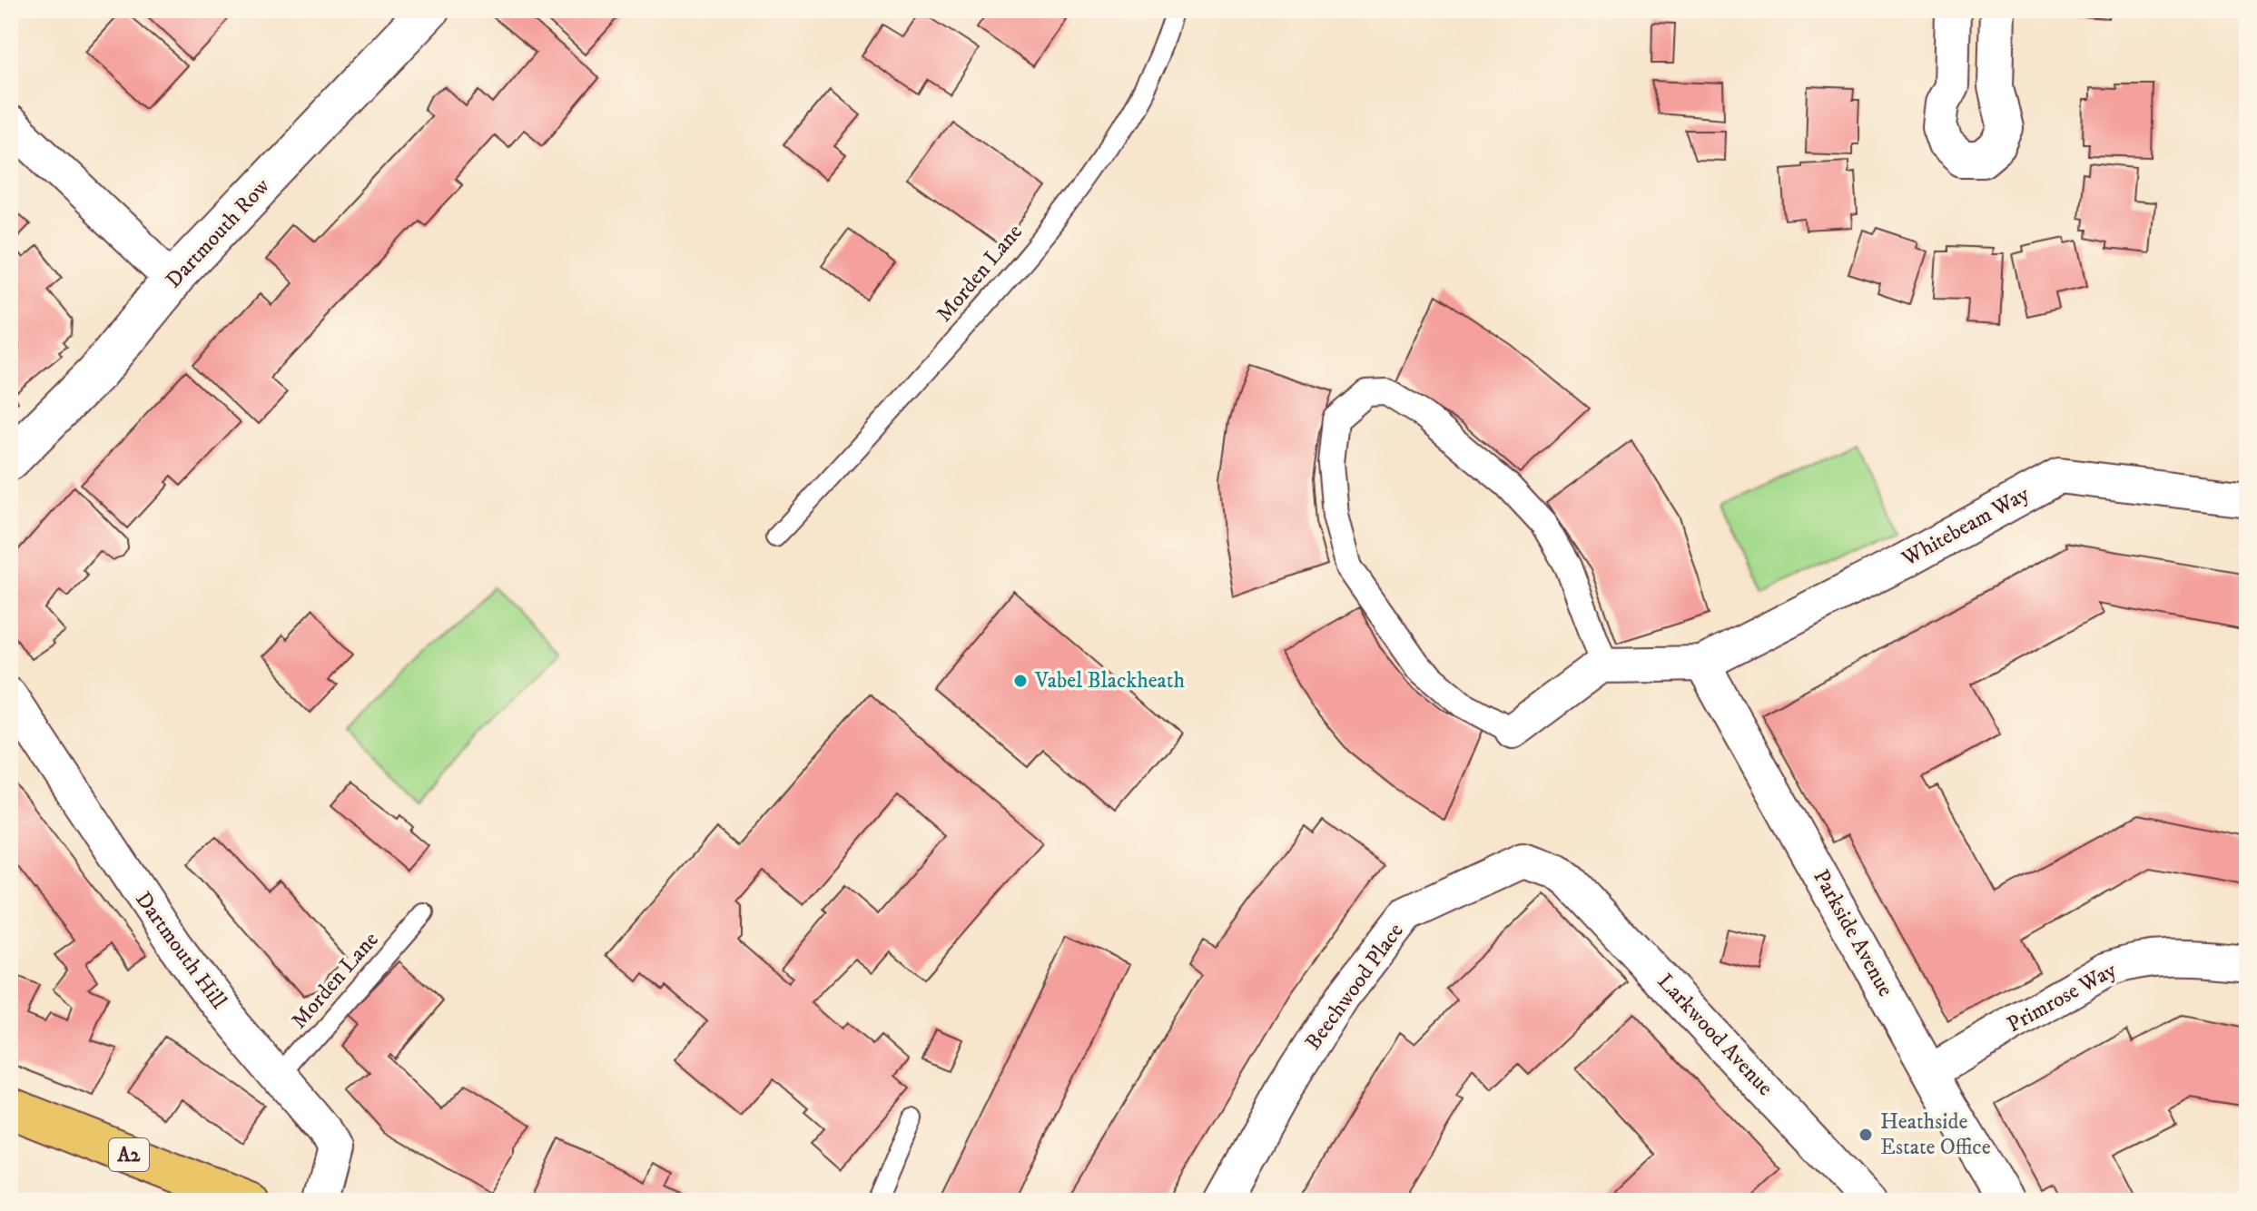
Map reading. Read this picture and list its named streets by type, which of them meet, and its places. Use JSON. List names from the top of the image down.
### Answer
{
  "streets": {
    "highway": ["A2"],
    "street": [
      "Dartmouth Row",
      "Whitebeam Way",
      "Parkside Avenue",
      "Dartmouth Hill",
      "Beechwood Place",
      "Primrose Way",
      "Larkwood Avenue"
    ],
    "lane": ["Morden Lane"]
  },
  "crossings": [
    ["Morden Lane", "Dartmouth Hill"],
    ["Whitebeam Way", "Parkside Avenue"],
    ["Parkside Avenue", "Primrose Way"],
    ["Beechwood Place", "Larkwood Avenue"]
  ],
  "places": ["Vabel Blackheath", "Heathside Estate Office"]
}
